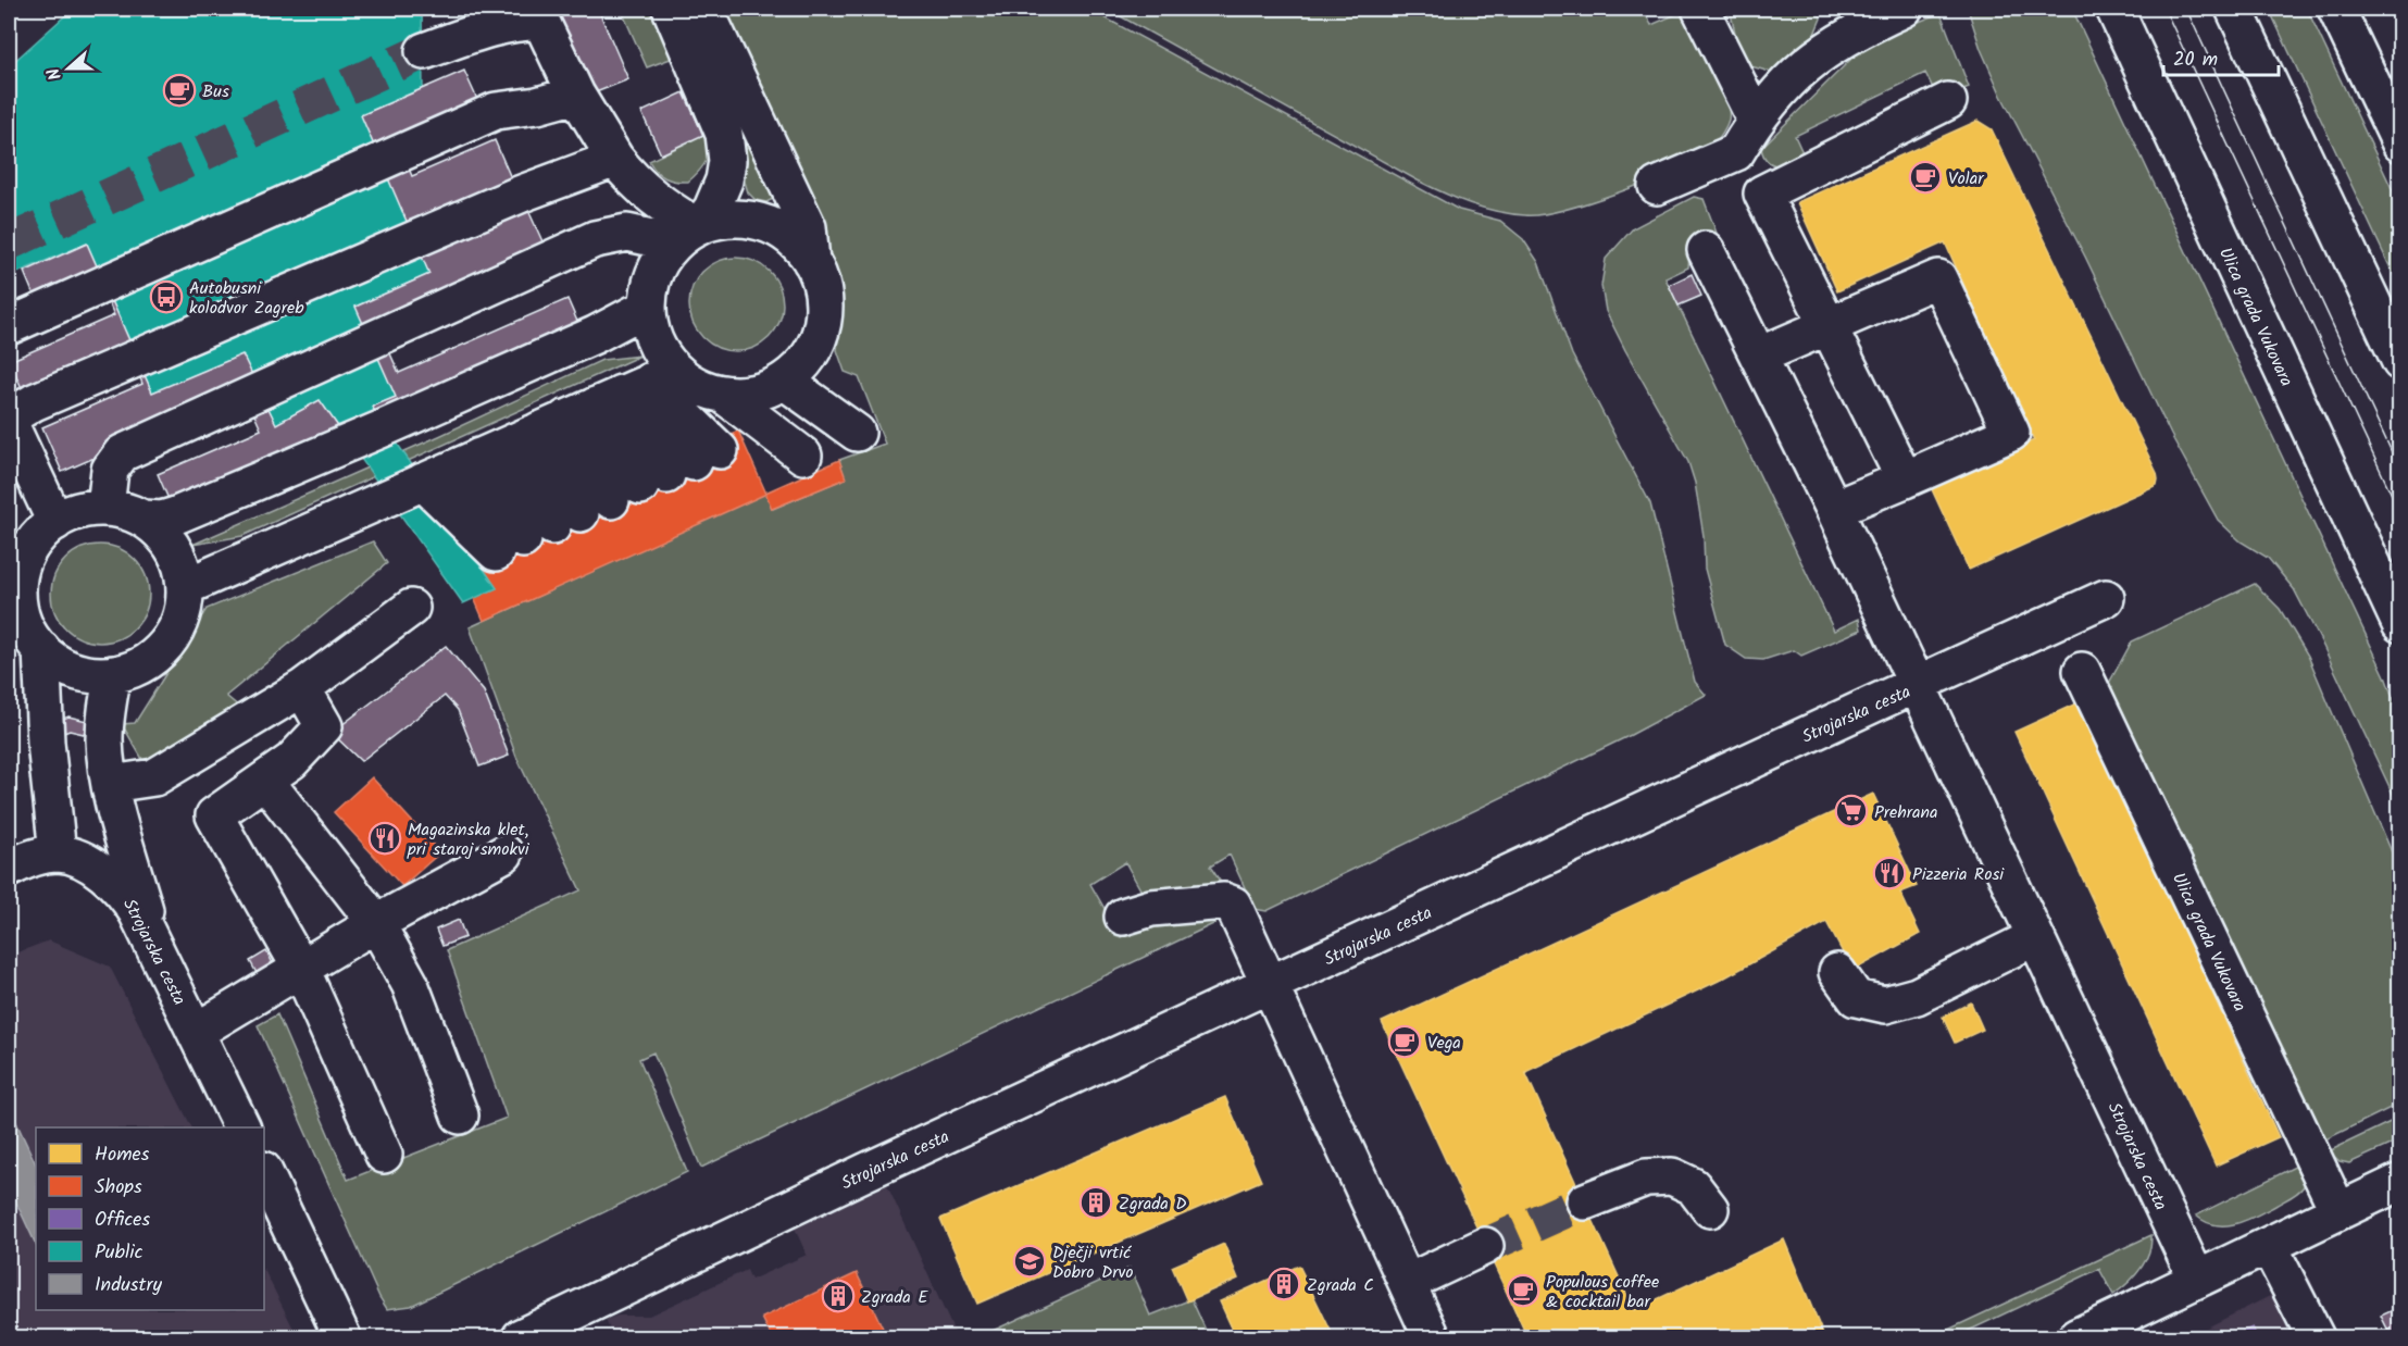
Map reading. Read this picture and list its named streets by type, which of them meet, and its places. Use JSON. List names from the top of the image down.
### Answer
{
  "streets": {
    "street": ["Ulica grada Vukovara", "Strojarska cesta"]
  },
  "places": {
    "cafe": [
      "Bus",
      "Volar",
      "Vega",
      "Populous coffee & cocktail bar"
    ],
    "bus stop": ["Autobusni kolodvor Zagreb"],
    "supermarket": ["Prehrana"],
    "restaurant": ["Magazinska klet, pri staroj smokvi", "Pizzeria Rosi"],
    "building": ["Zgrada D", "Zgrada C", "Zgrada E"],
    "school or university": ["Dječji vrtić Dobro Drvo"]
  },
  "legend": [
    "Homes",
    "Shops",
    "Offices",
    "Public",
    "Industry"
  ],
  "scale_bar": "20 m",
  "north": "left"
}
